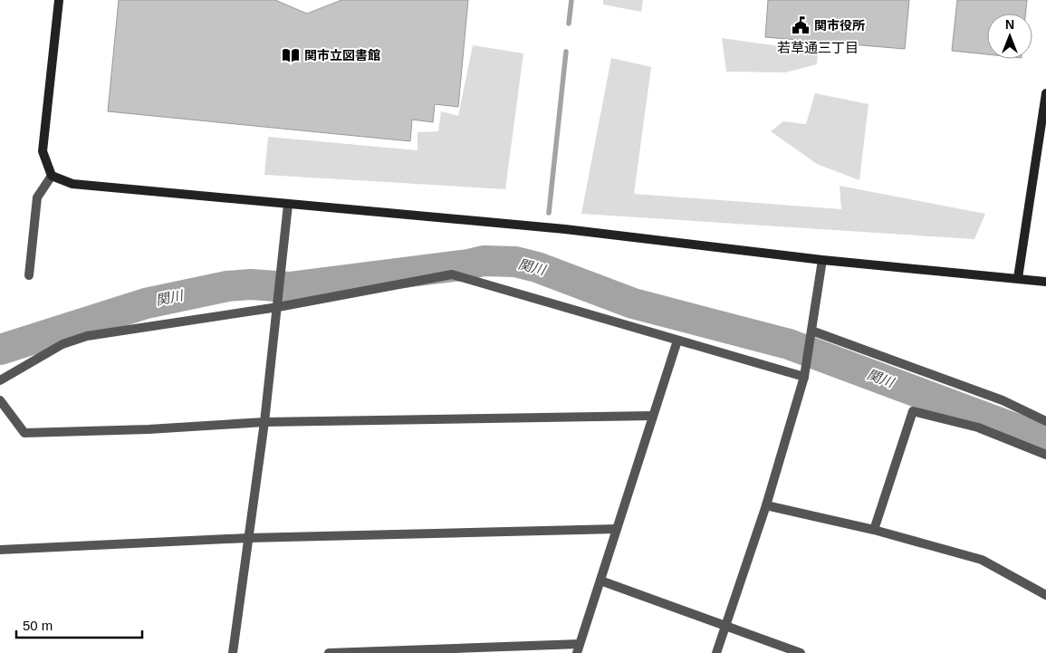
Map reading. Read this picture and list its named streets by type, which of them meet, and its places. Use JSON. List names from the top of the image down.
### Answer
{
  "districts": ["若草通三丁目"],
  "water": ["関川"],
  "places": {
    "public building": ["関市役所"],
    "library": ["関市立図書館"]
  },
  "scale_bar": "50 m",
  "north": "top"
}
